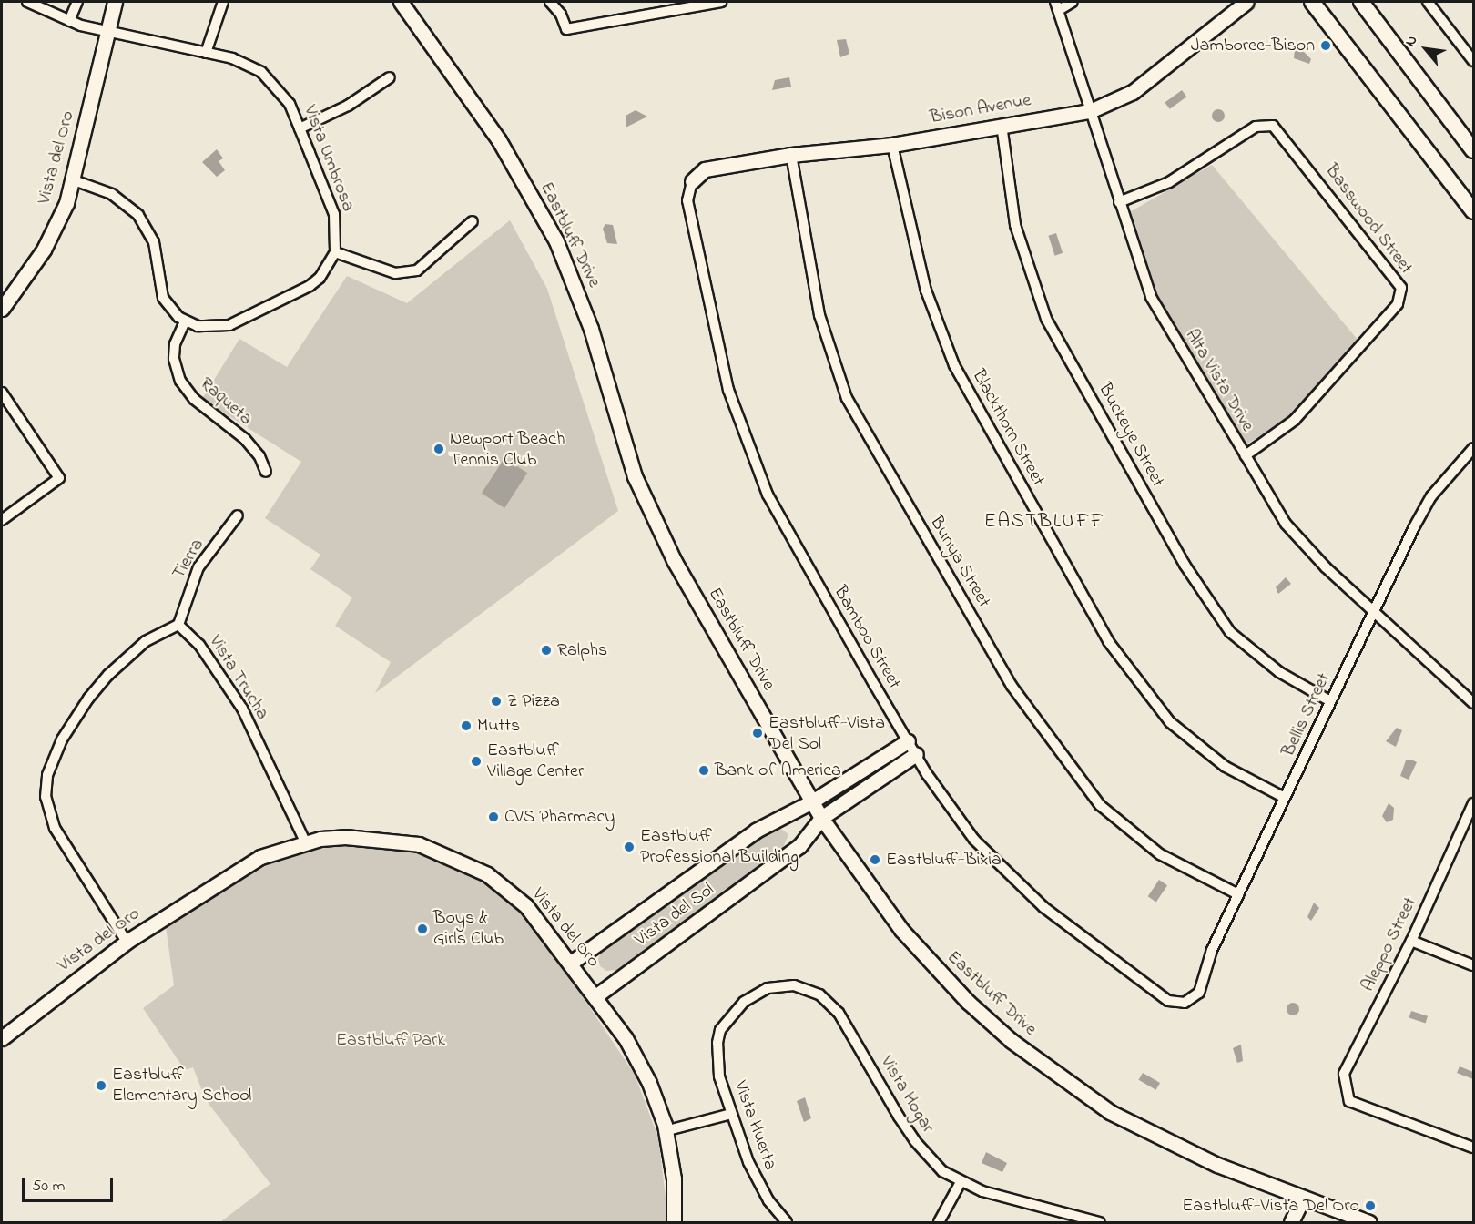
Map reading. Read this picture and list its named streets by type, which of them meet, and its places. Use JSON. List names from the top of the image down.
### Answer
{
  "streets": {
    "street": [
      "Bison Avenue",
      "Vista del Oro",
      "Vista Umbrosa",
      "Basswood Street",
      "Eastbluff Drive",
      "Alta Vista Drive",
      "Raqueta",
      "Blackthorn Street",
      "Buckeye Street",
      "Tierra",
      "Bunya Street",
      "Bamboo Street",
      "Vista Trucha",
      "Bellis Street",
      "Vista del Sol",
      "Aleppo Street",
      "Vista Hogar",
      "Vista Huerta"
    ]
  },
  "crossings": [
    ["Bison Avenue", "Alta Vista Drive"],
    ["Bison Avenue", "Blackthorn Street"],
    ["Bison Avenue", "Buckeye Street"],
    ["Bison Avenue", "Bunya Street"],
    ["Bison Avenue", "Bamboo Street"],
    ["Vista del Oro", "Vista Umbrosa"],
    ["Vista del Oro", "Vista Trucha"],
    ["Vista del Oro", "Vista del Sol"],
    ["Basswood Street", "Alta Vista Drive"],
    ["Eastbluff Drive", "Vista del Sol"],
    ["Alta Vista Drive", "Bellis Street"],
    ["Blackthorn Street", "Bellis Street"],
    ["Buckeye Street", "Bellis Street"],
    ["Tierra", "Vista Trucha"],
    ["Bunya Street", "Bellis Street"],
    ["Bamboo Street", "Bellis Street"],
    ["Bamboo Street", "Vista del Sol"],
    ["Vista Hogar", "Vista Huerta"]
  ],
  "districts": ["EASTBLUFF"],
  "parks": ["Eastbluff Park"],
  "places": [
    "Jamboree-Bison",
    "Newport Beach Tennis Club",
    "Ralphs",
    "Z Pizza",
    "Mutts",
    "Eastbluff-Vista Del Sol",
    "Eastbluff Village Center",
    "Bank of America",
    "CVS Pharmacy",
    "Eastbluff Professional Building",
    "Eastbluff-Bixia",
    "Boys & Girls Club",
    "Eastbluff Elementary School",
    "Eastbluff-Vista Del Oro"
  ],
  "scale_bar": "50 m",
  "north": "top left"
}
